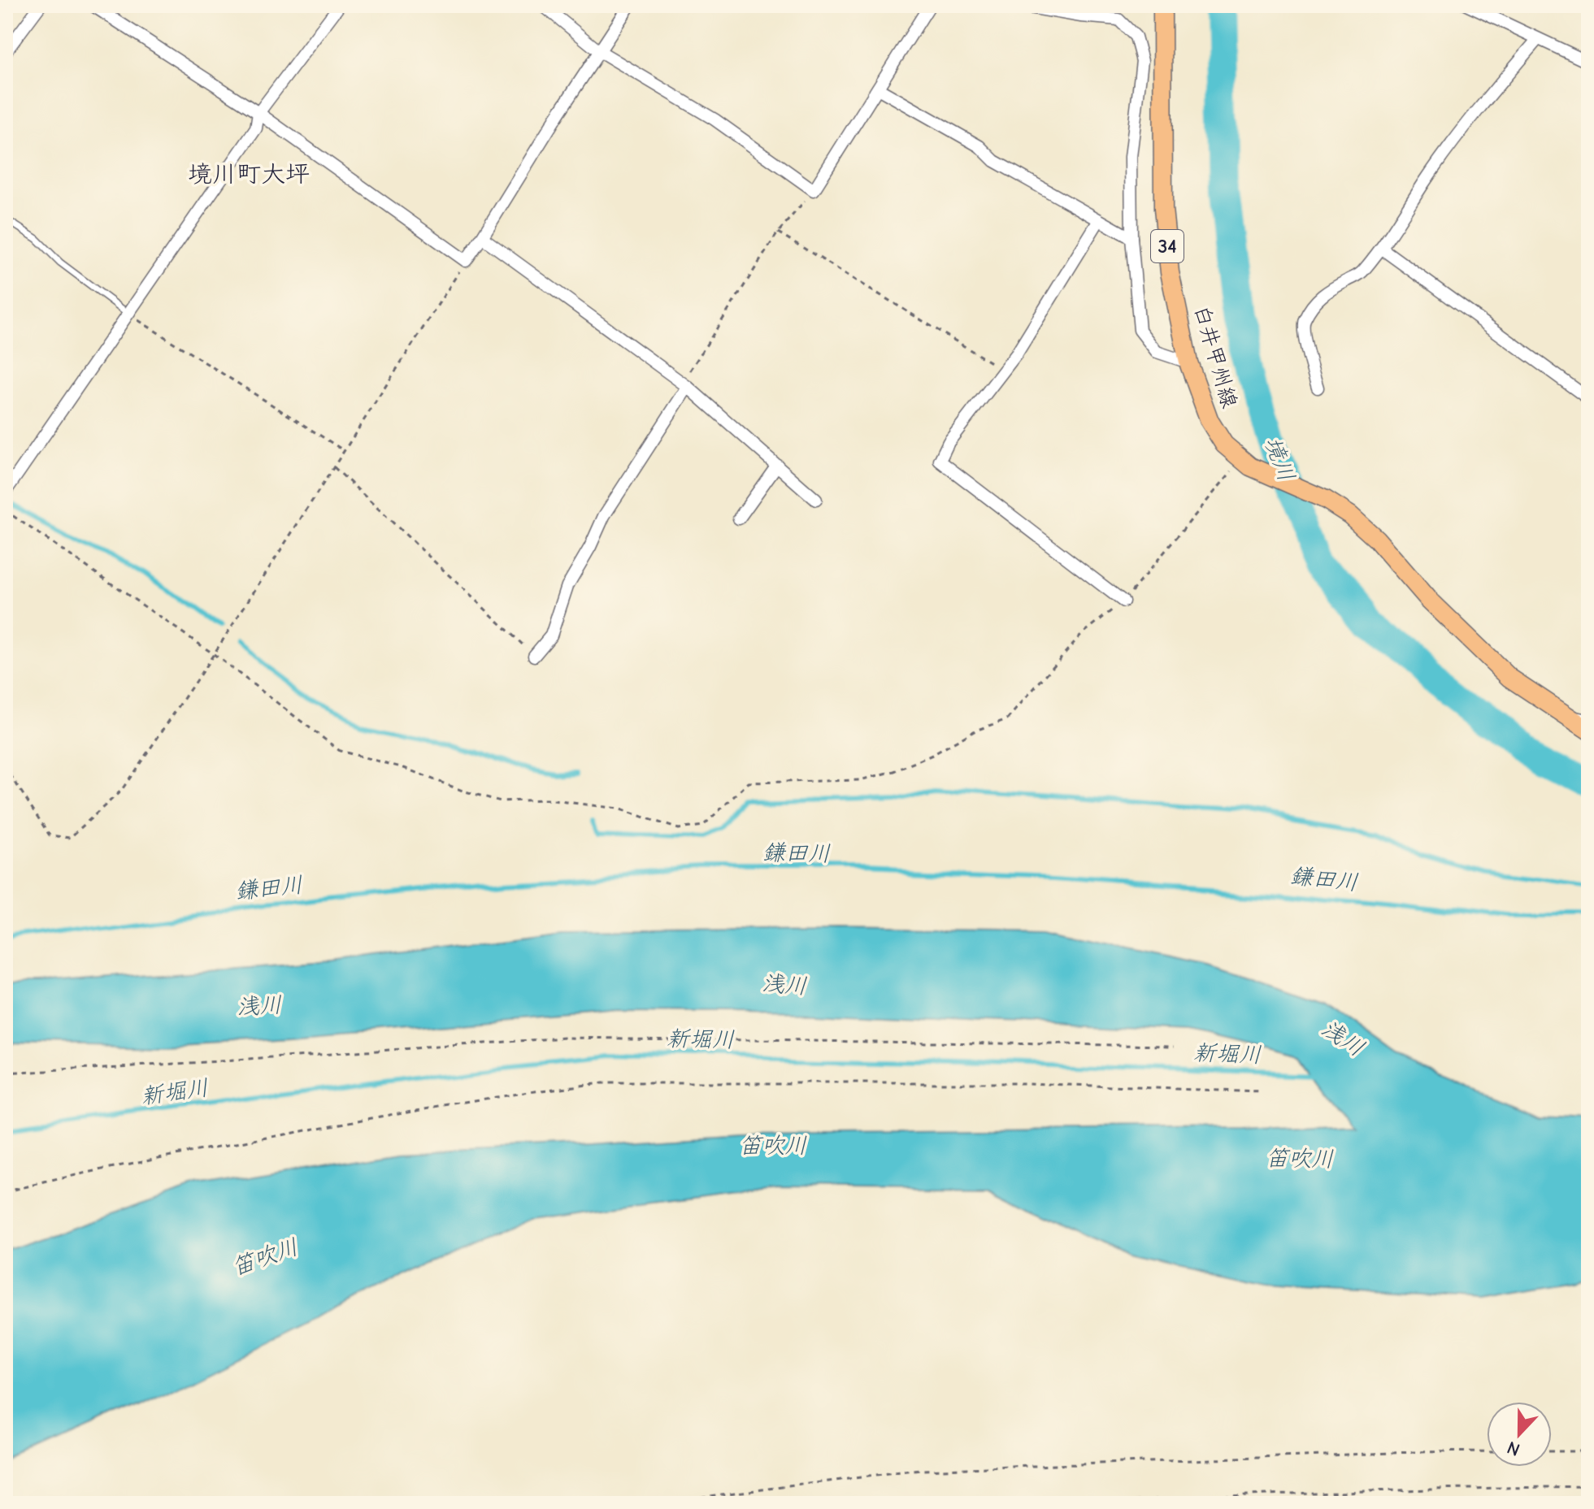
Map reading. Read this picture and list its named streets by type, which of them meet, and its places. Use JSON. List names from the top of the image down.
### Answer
{
  "streets": {
    "main road": ["34", "白井甲州線"]
  },
  "districts": ["境川町大坪"],
  "water": [
    "境川",
    "鎌田川",
    "浅川",
    "新堀川",
    "笛吹川"
  ],
  "north": "bottom"
}
